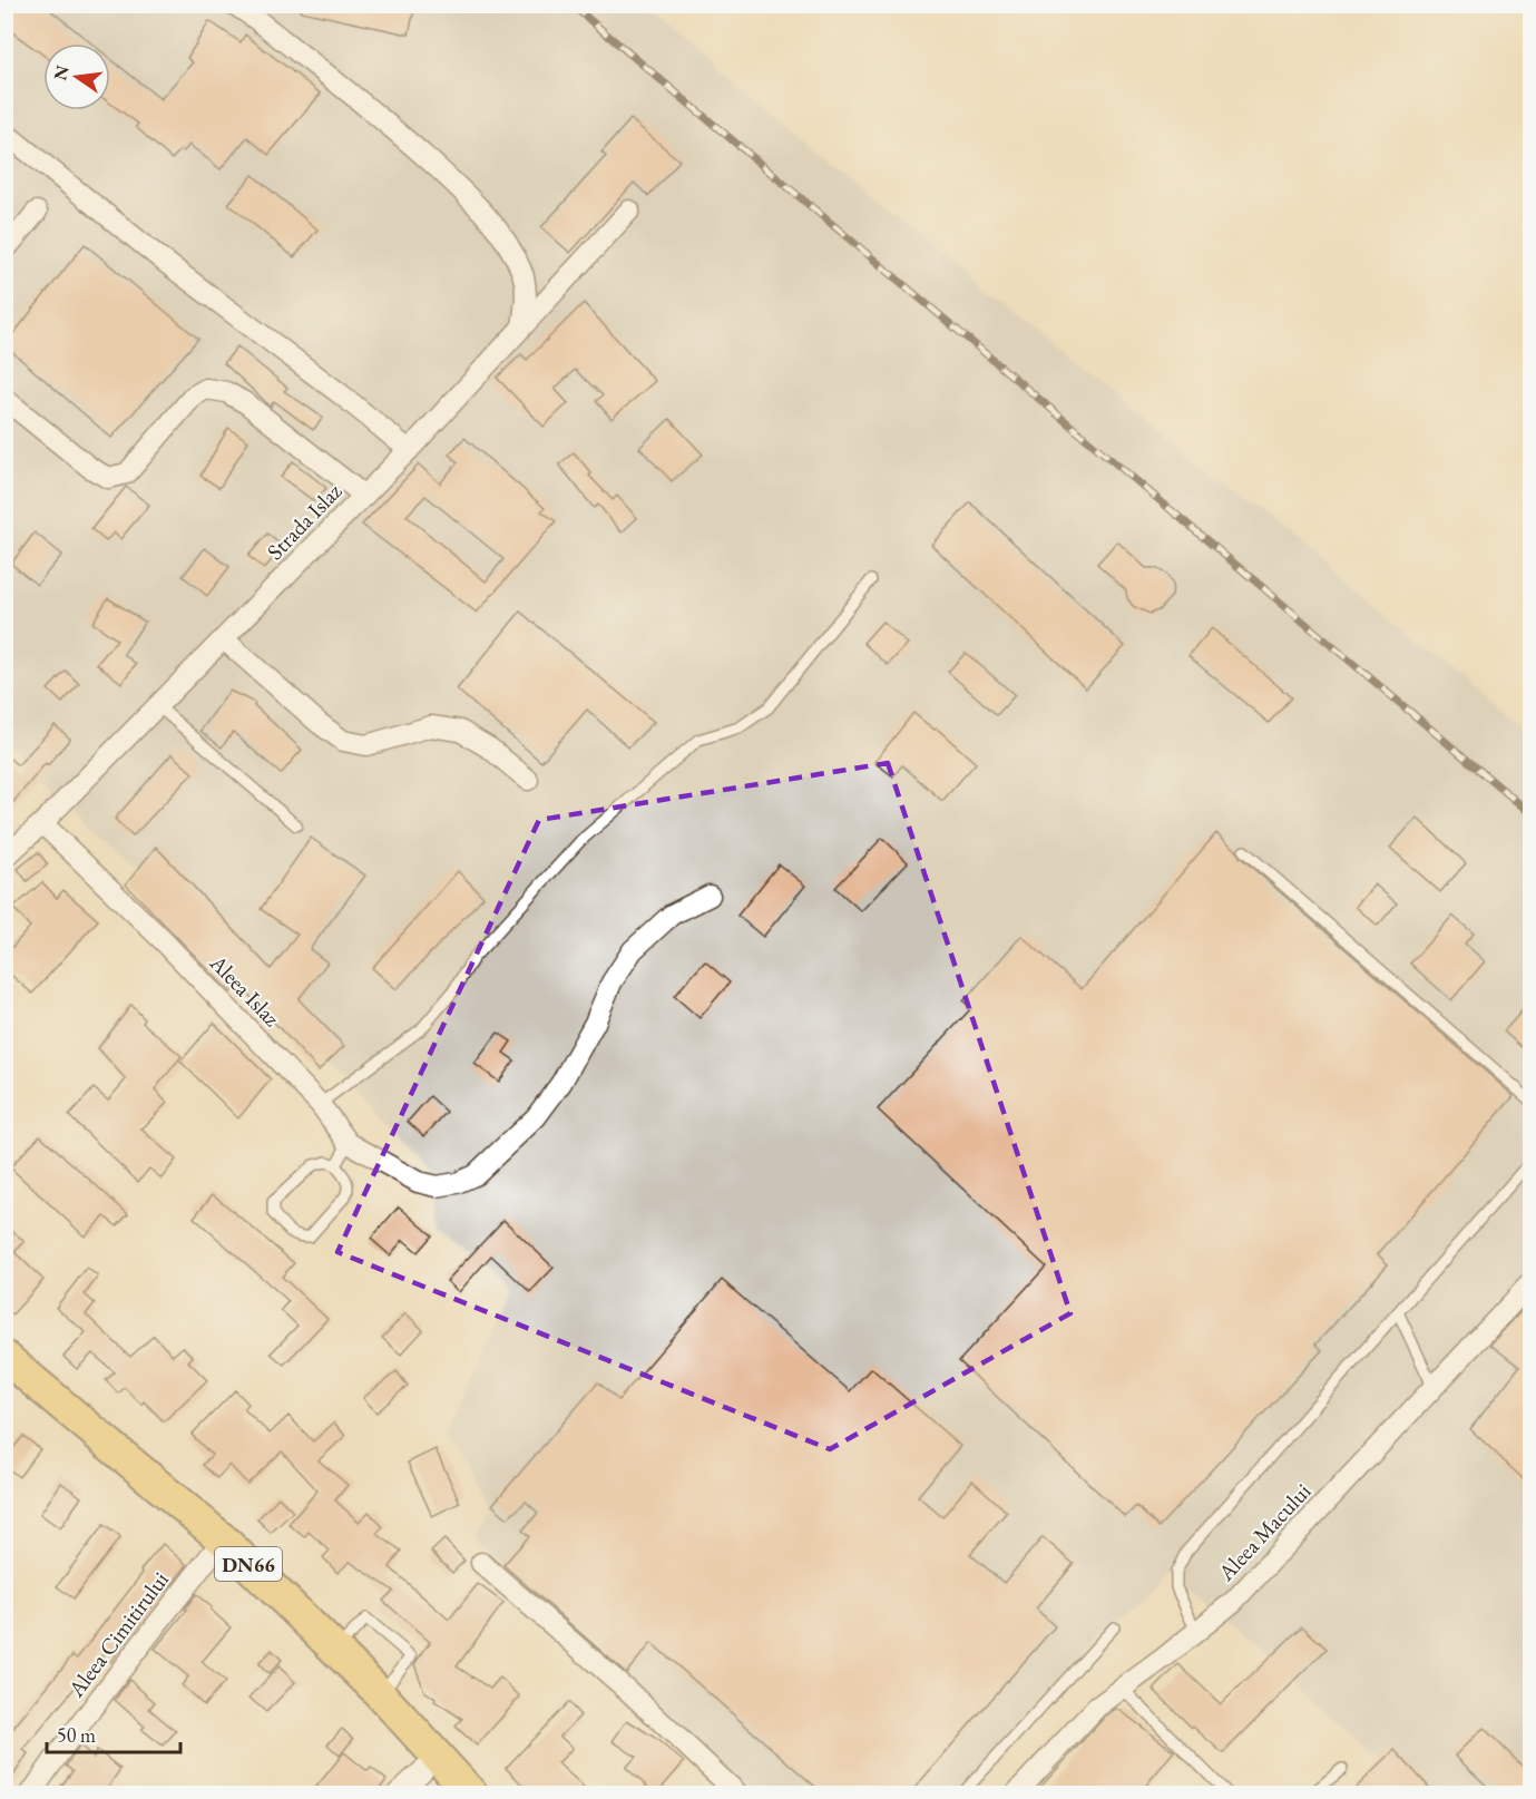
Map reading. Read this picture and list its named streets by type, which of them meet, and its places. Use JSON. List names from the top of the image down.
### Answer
{
  "streets": {
    "main road": ["DN66"],
    "street": [
      "Strada Islaz",
      "Aleea Islaz",
      "Aleea Macului",
      "Aleea Cimitirului"
    ]
  },
  "crossings": [
    ["Strada Islaz", "Aleea Islaz"],
    ["DN66", "Aleea Cimitirului"]
  ],
  "scale_bar": "50 m",
  "north": "left"
}
